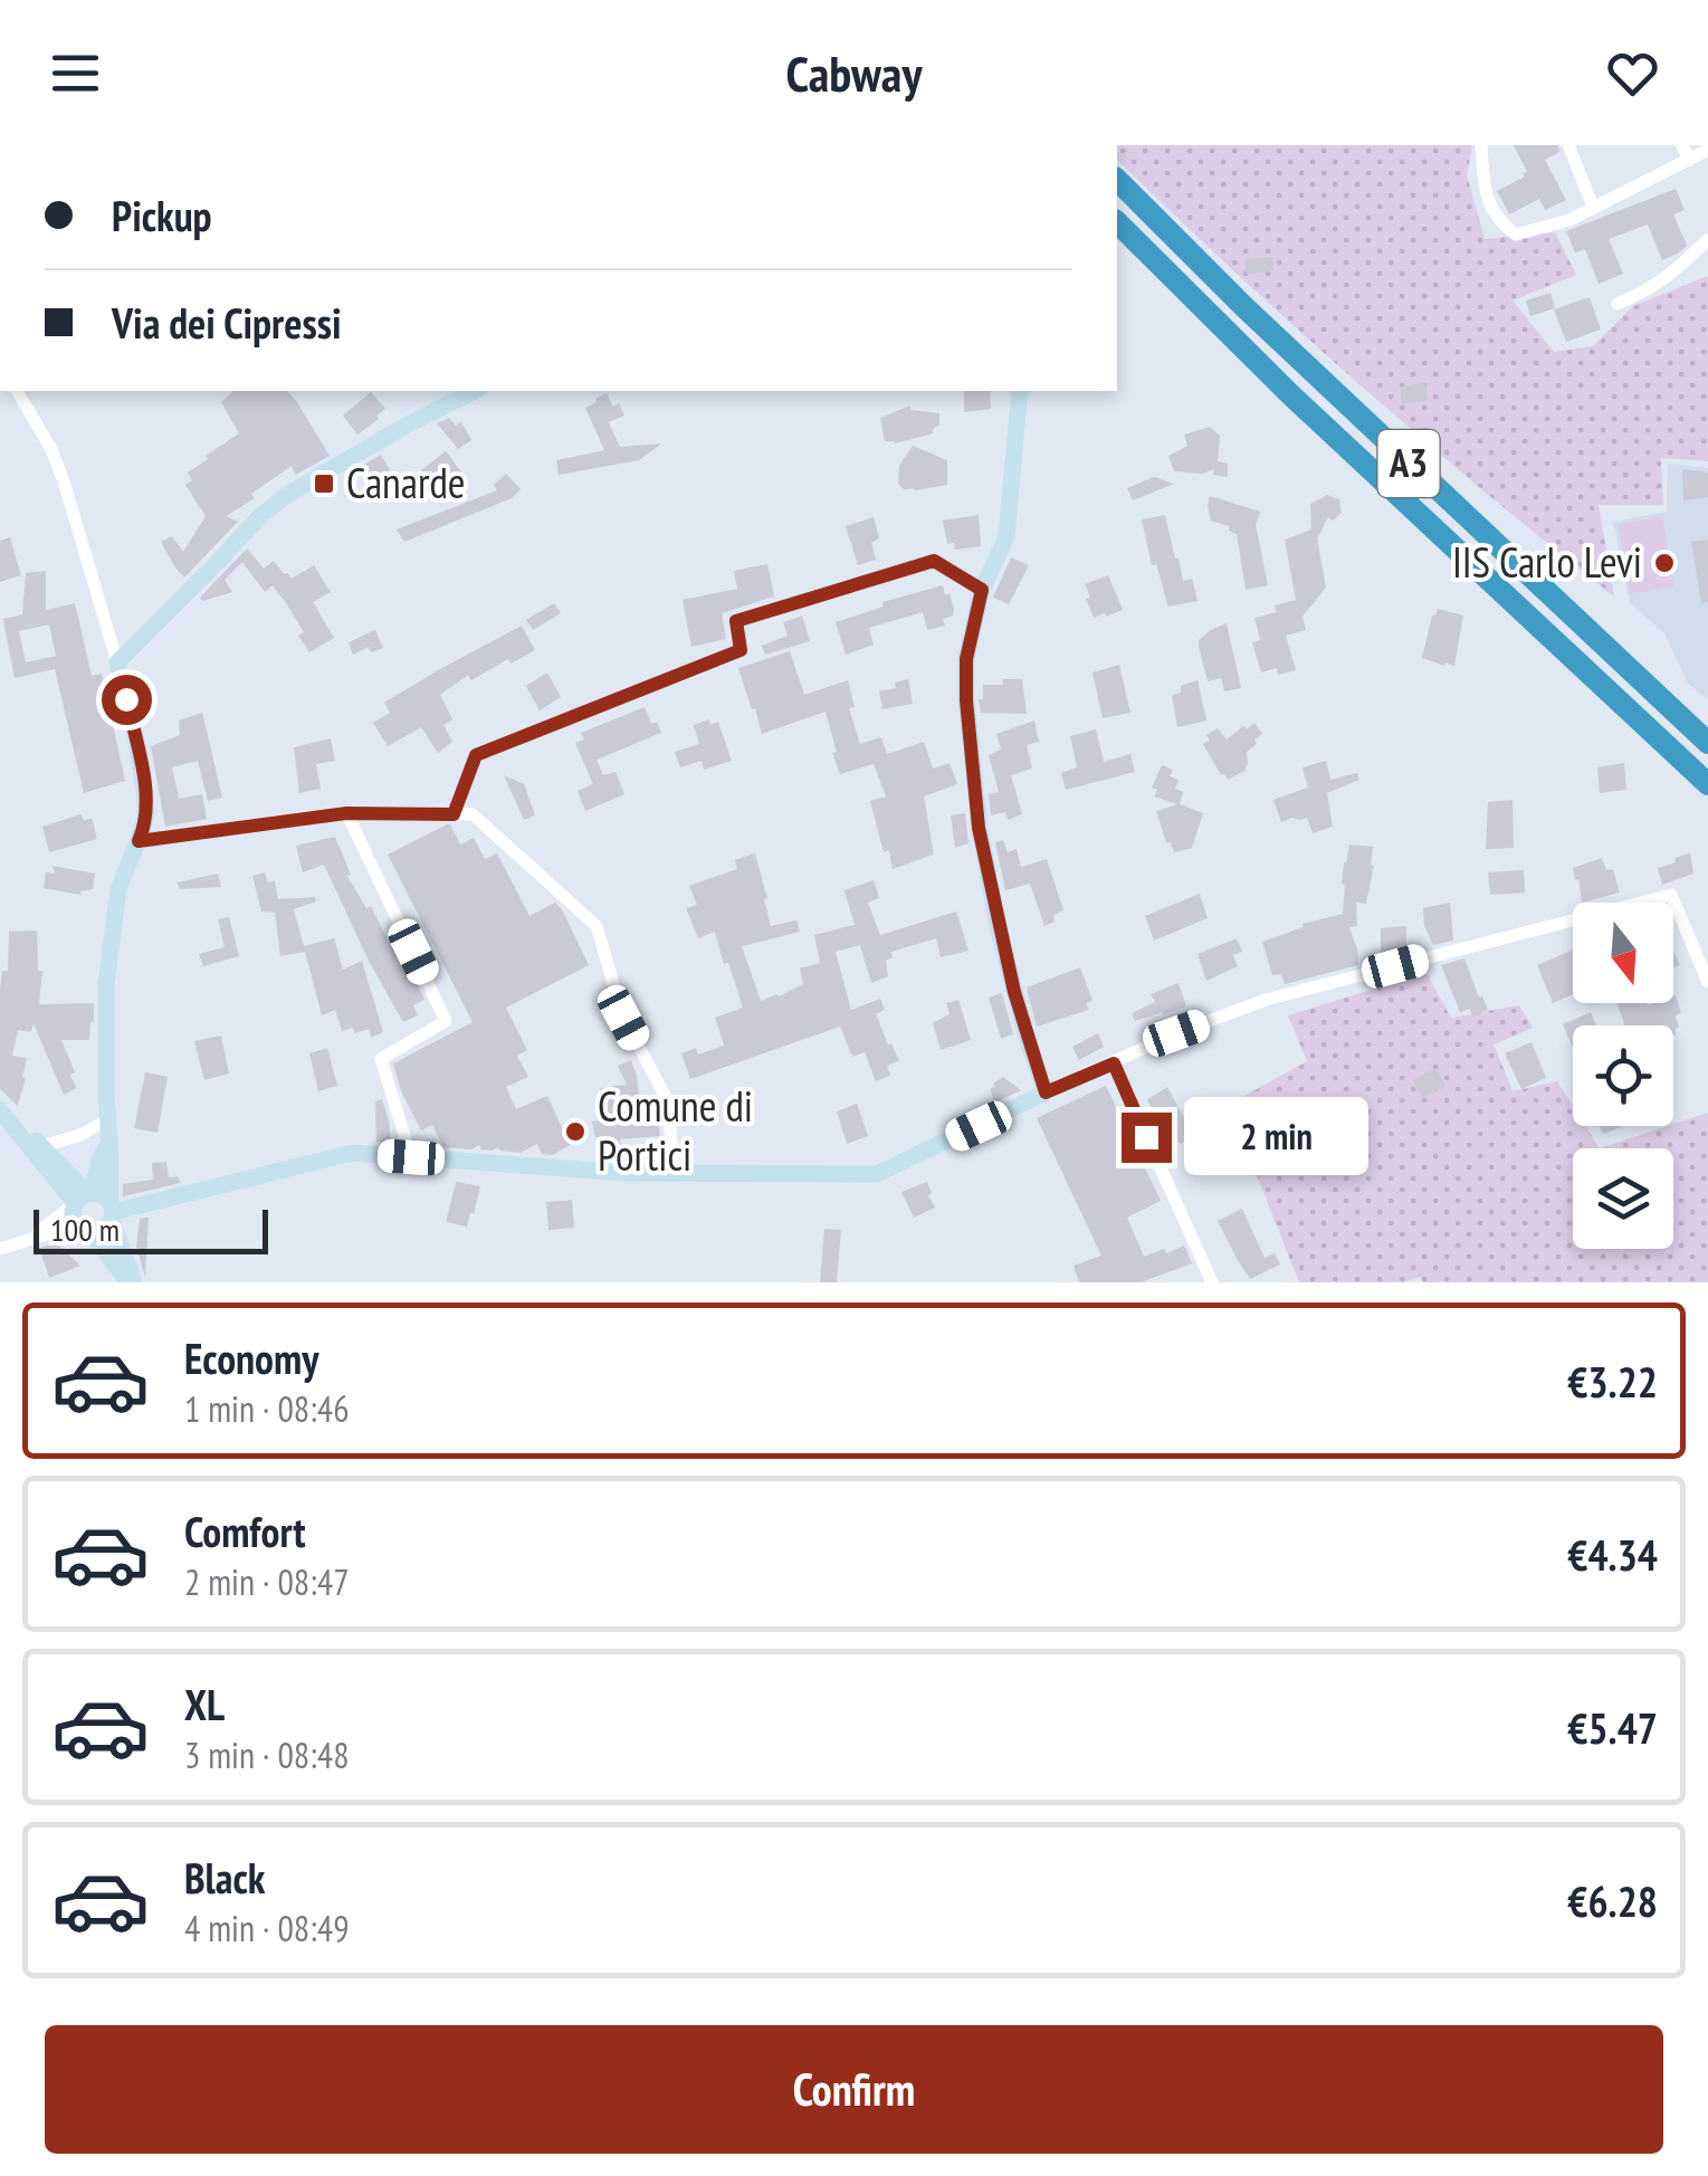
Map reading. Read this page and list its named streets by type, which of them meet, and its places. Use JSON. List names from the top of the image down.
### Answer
{
  "streets": {
    "highway": ["A3"]
  },
  "places": {
    "transit": ["Canarde"],
    "other": ["IIS Carlo Levi", "Comune di Portici"]
  },
  "scale_bar": "100 m",
  "north": "bottom",
  "page": {
    "header": "Cabway",
    "banner": ["Pickup", "Via dei Cipressi"],
    "bubble": "2 min",
    "scale": "100 m",
    "list": [
      {
        "name": "Economy",
        "note": "1 min · 08:46",
        "value": "€3.22"
      },
      {
        "name": "Comfort",
        "note": "2 min · 08:47",
        "value": "€4.34"
      },
      {
        "name": "XL",
        "note": "3 min · 08:48",
        "value": "€5.47"
      },
      {
        "name": "Black",
        "note": "4 min · 08:49",
        "value": "€6.28"
      }
    ],
    "buttons": "Confirm"
  }
}
